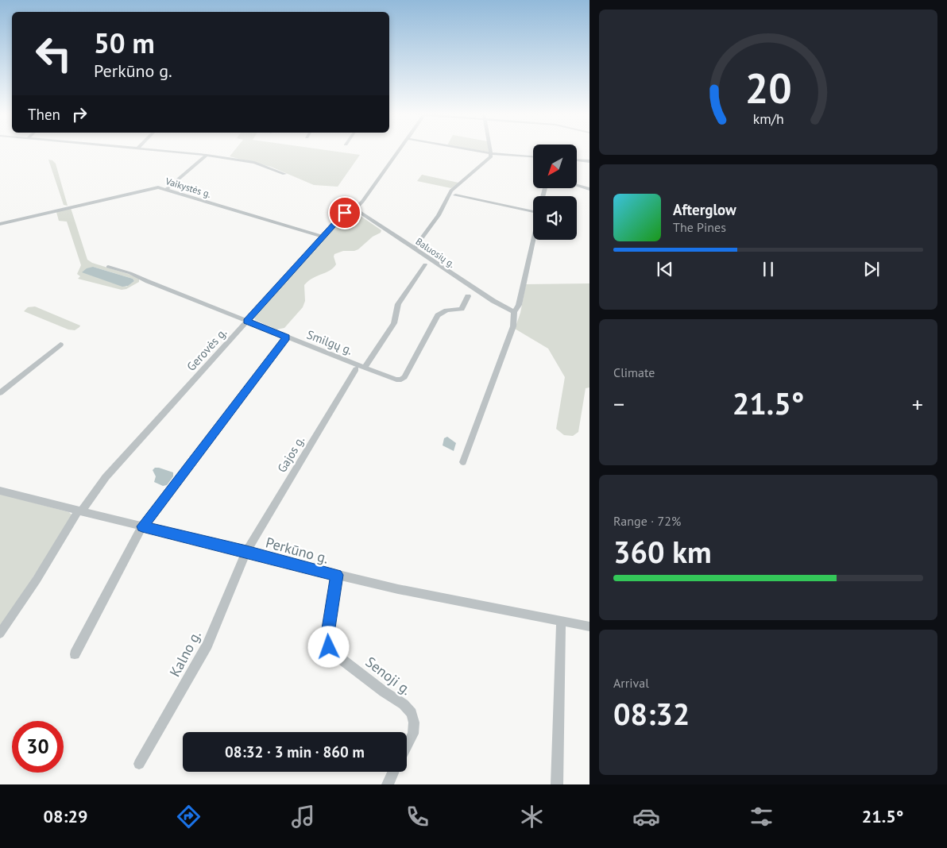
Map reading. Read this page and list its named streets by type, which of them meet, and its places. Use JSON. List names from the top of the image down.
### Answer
{
  "streets": {
    "street": [
      "Vaikystės g.",
      "Baluosių g.",
      "Smilgų g.",
      "Gerovės g.",
      "Gajos g.",
      "Perkūno g.",
      "Kalno g.",
      "Senoji g."
    ]
  },
  "crossings": [
    ["Vaikystės g.", "Gerovės g."],
    ["Baluosių g.", "Gerovės g."],
    ["Smilgų g.", "Gerovės g."],
    ["Smilgų g.", "Gajos g."],
    ["Gerovės g.", "Perkūno g."],
    ["Gajos g.", "Perkūno g."],
    ["Gajos g.", "Kalno g."],
    ["Perkūno g.", "Kalno g."],
    ["Perkūno g.", "Senoji g."]
  ],
  "north": "bottom left",
  "page": {
    "turn": ["50 m", "Perkūno g."],
    "then": "Then",
    "song": ["Afterglow", "The Pines"],
    "tile": [
      "Climate",
      ["Range · 72%", "360 km"],
      ["Arrival", "08:32"]
    ],
    "heat": ["−", "21.5°", "+"],
    "limit": "30",
    "trip": "08:32 · 3 min · 860 m",
    "tabs": ["08:29", "21.5°"],
    "gauge": ["20", "km/h"]
  }
}
